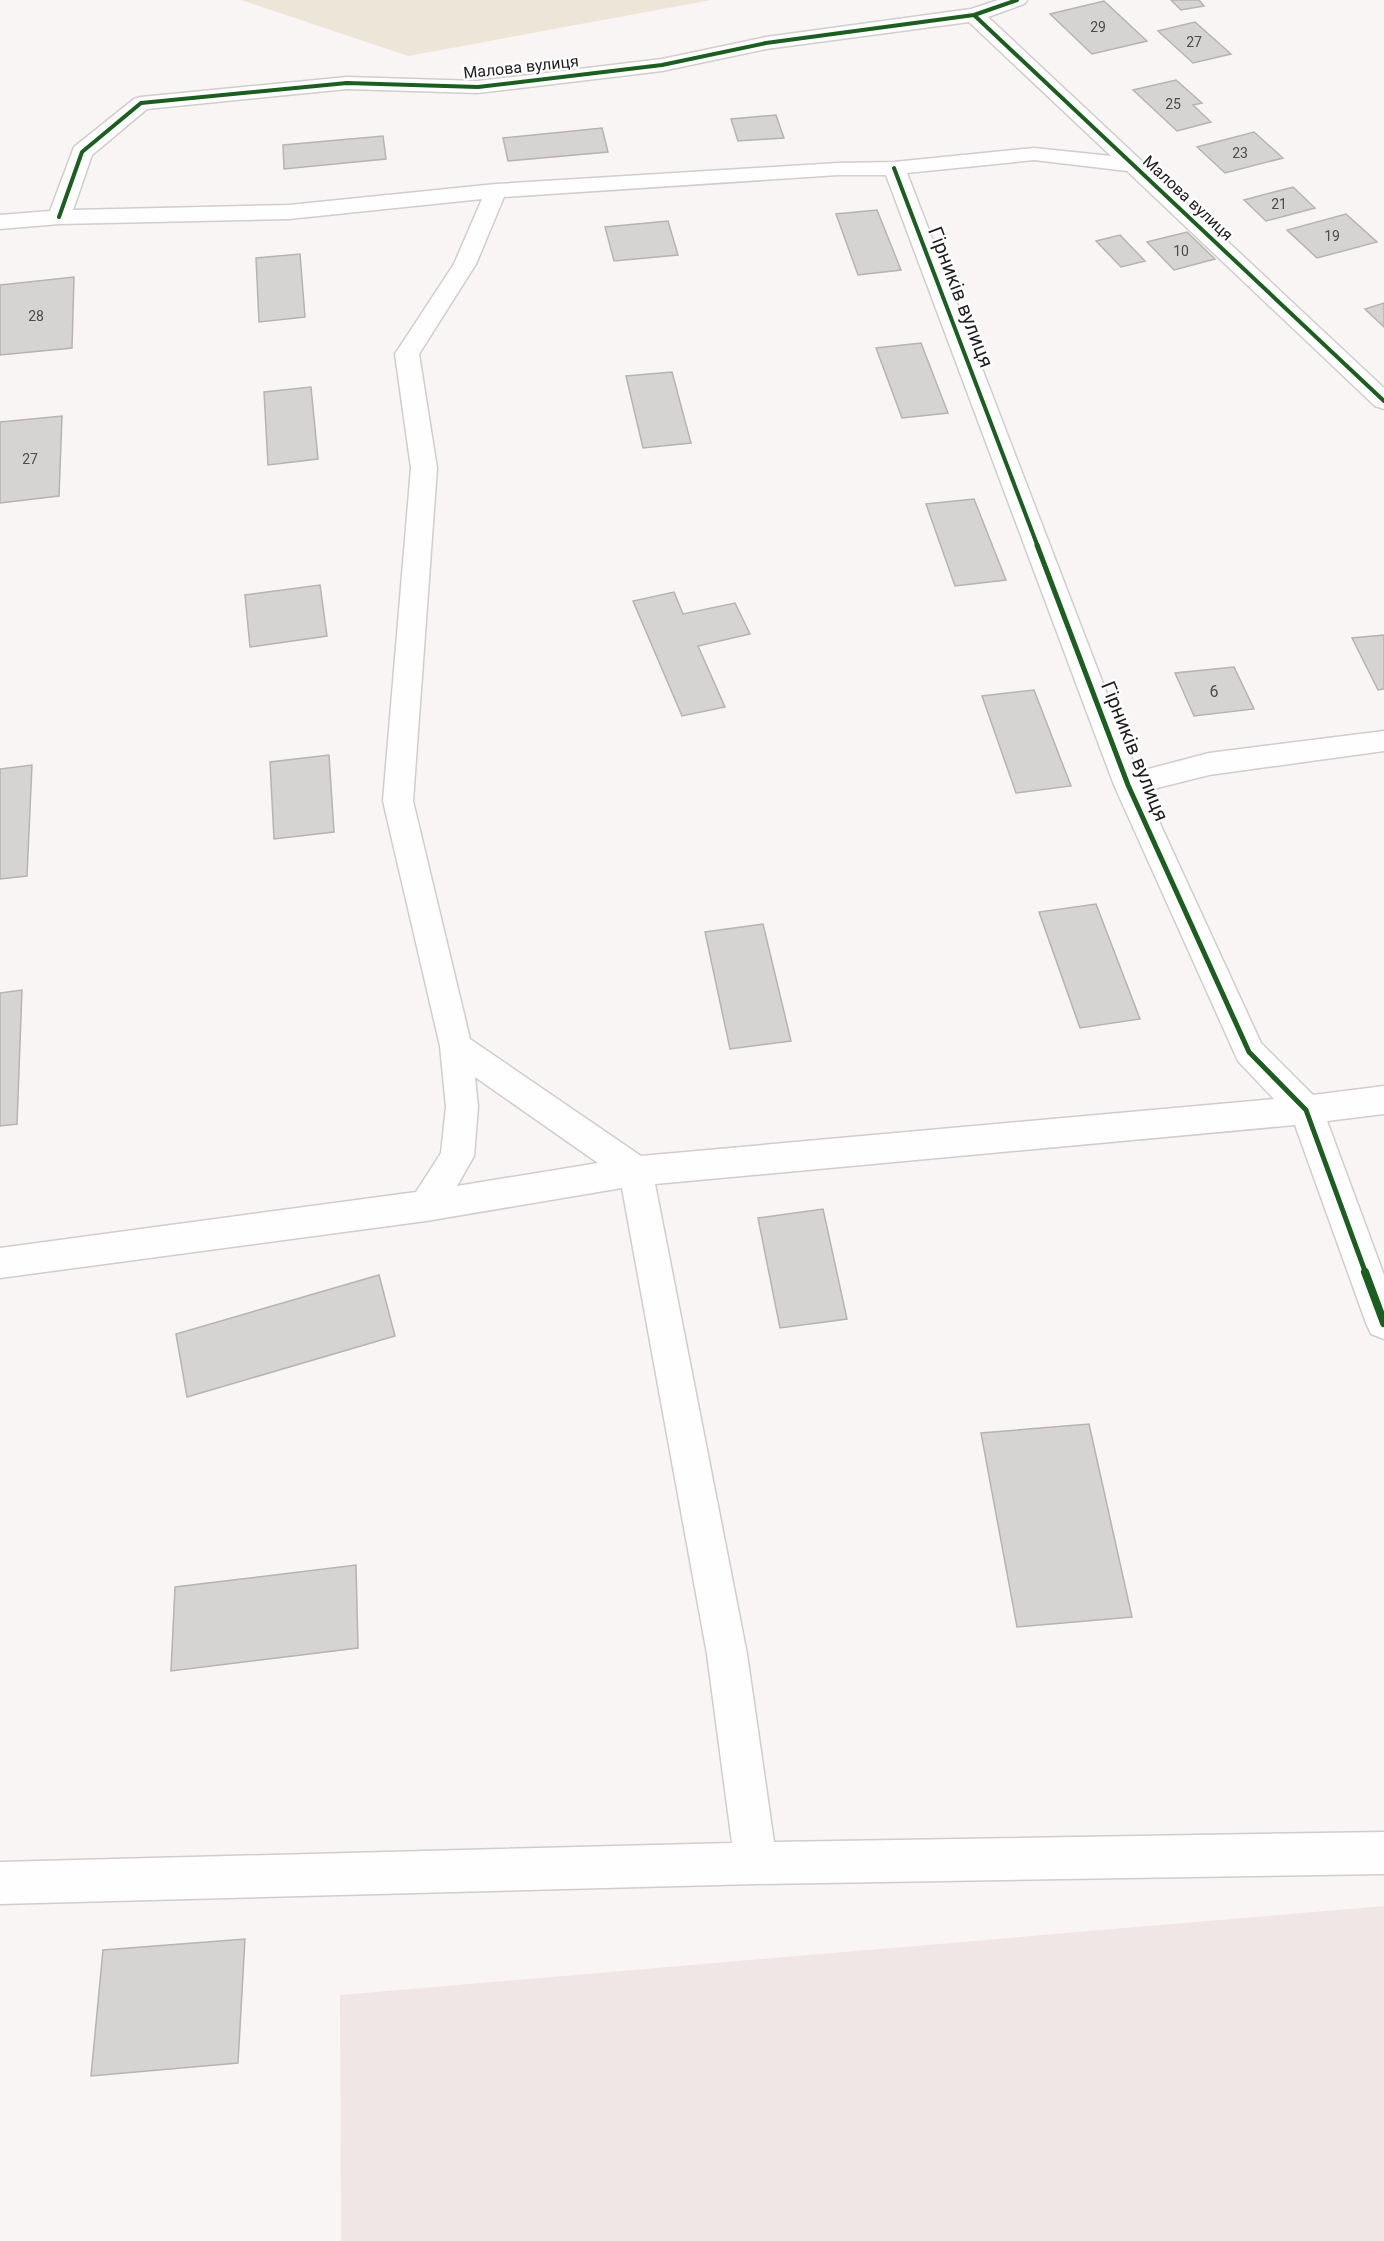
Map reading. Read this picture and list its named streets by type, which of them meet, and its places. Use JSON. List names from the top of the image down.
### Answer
{
  "streets": {
    "street": ["Малова вулиця", "Гірників вулиця"]
  },
  "house_numbers": [
    "29",
    "27",
    "25",
    "23",
    "21",
    "19",
    "10",
    "28",
    "27",
    "6"
  ]
}
